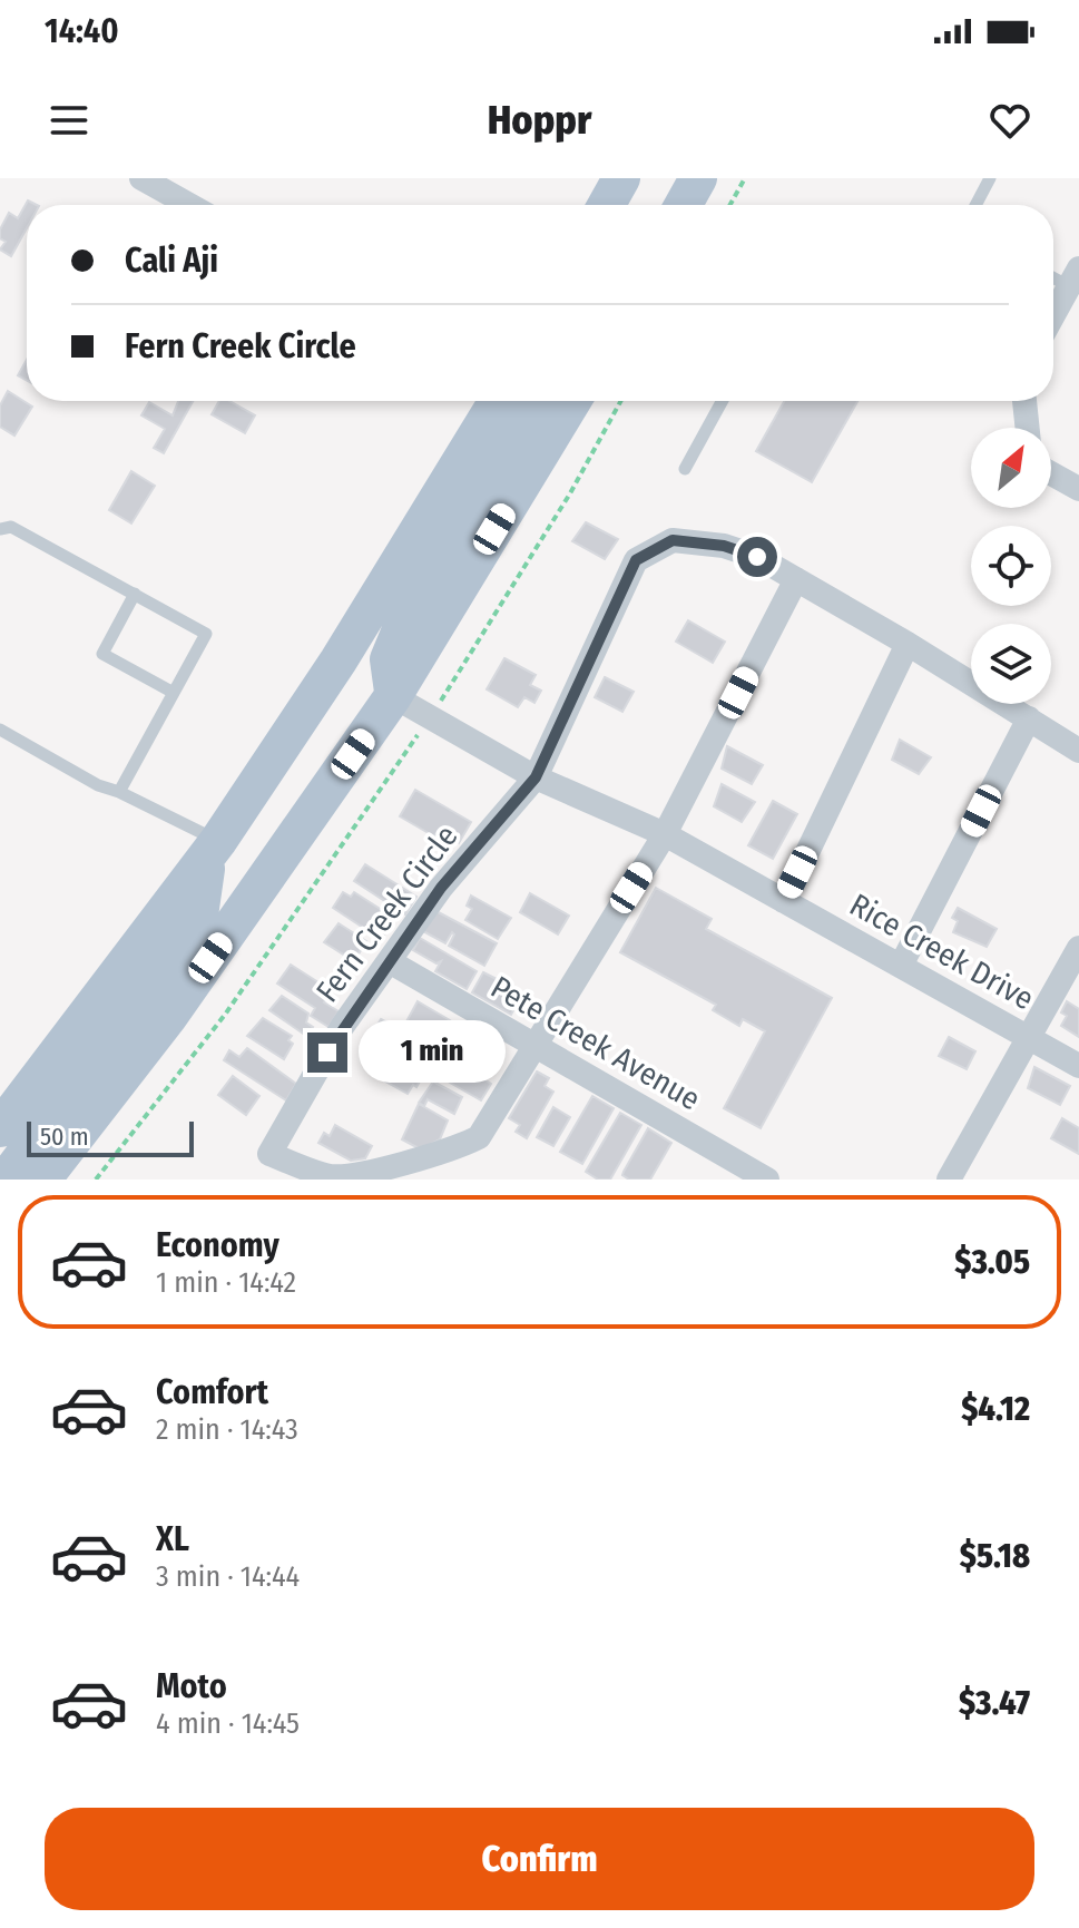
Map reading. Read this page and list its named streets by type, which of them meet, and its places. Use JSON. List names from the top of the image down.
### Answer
{
  "streets": {
    "street": ["Fern Creek Circle", "Rice Creek Drive", "Pete Creek Avenue"]
  },
  "crossings": [
    ["Fern Creek Circle", "Rice Creek Drive"],
    ["Fern Creek Circle", "Pete Creek Avenue"]
  ],
  "scale_bar": "50 m",
  "north": "top right",
  "page": {
    "status": "14:40",
    "header": "Hoppr",
    "banner": ["Cali Aji", "Fern Creek Circle"],
    "bubble": "1 min",
    "scale": "50 m",
    "list": [
      {
        "name": "Economy",
        "note": "1 min · 14:42",
        "value": "$3.05"
      },
      {
        "name": "Comfort",
        "note": "2 min · 14:43",
        "value": "$4.12"
      },
      {
        "name": "XL",
        "note": "3 min · 14:44",
        "value": "$5.18"
      },
      {
        "name": "Moto",
        "note": "4 min · 14:45",
        "value": "$3.47"
      }
    ],
    "buttons": "Confirm"
  }
}
